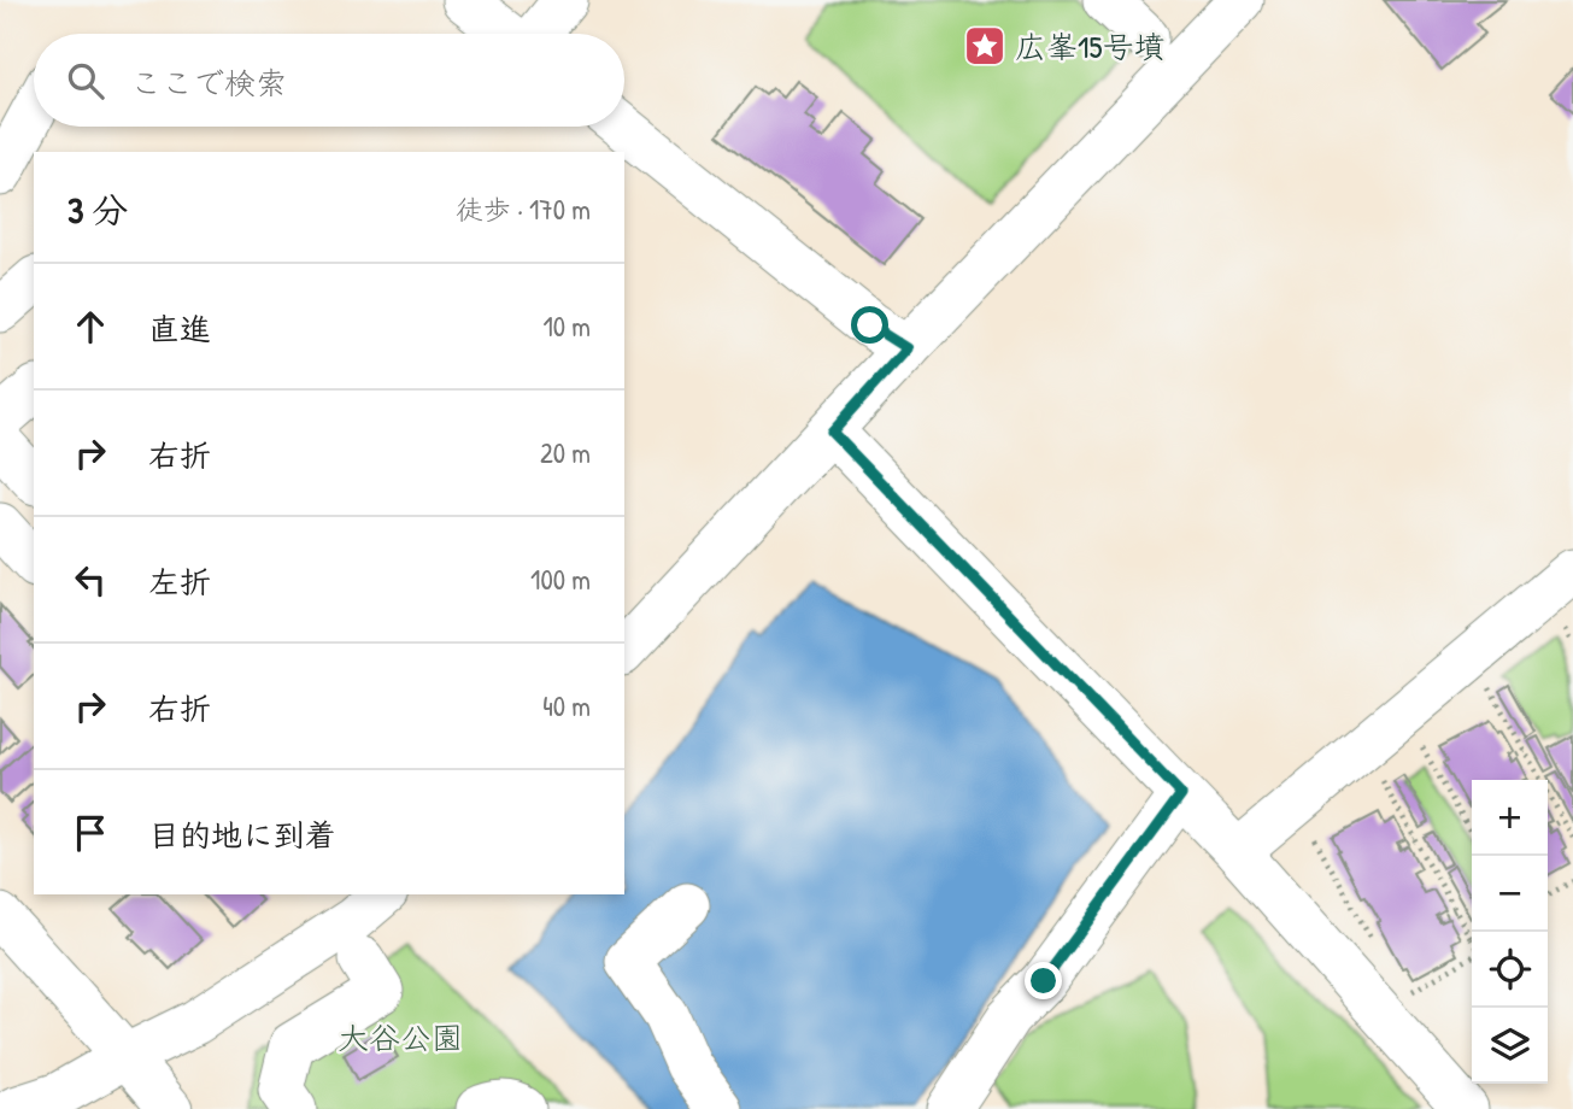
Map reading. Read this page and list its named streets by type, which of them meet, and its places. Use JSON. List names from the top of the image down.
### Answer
{
  "parks": ["大谷公園"],
  "places": {
    "place": ["広峯15号墳"]
  },
  "page": {
    "search": "ここで検索",
    "heading": ["3 分", "徒歩 · 170 m"],
    "list": [
      ["直進", "10 m"],
      ["右折", "20 m"],
      ["左折", "100 m"],
      ["右折", "40 m"],
      "目的地に到着"
    ],
    "map_buttons": ["+", "−"]
  }
}
